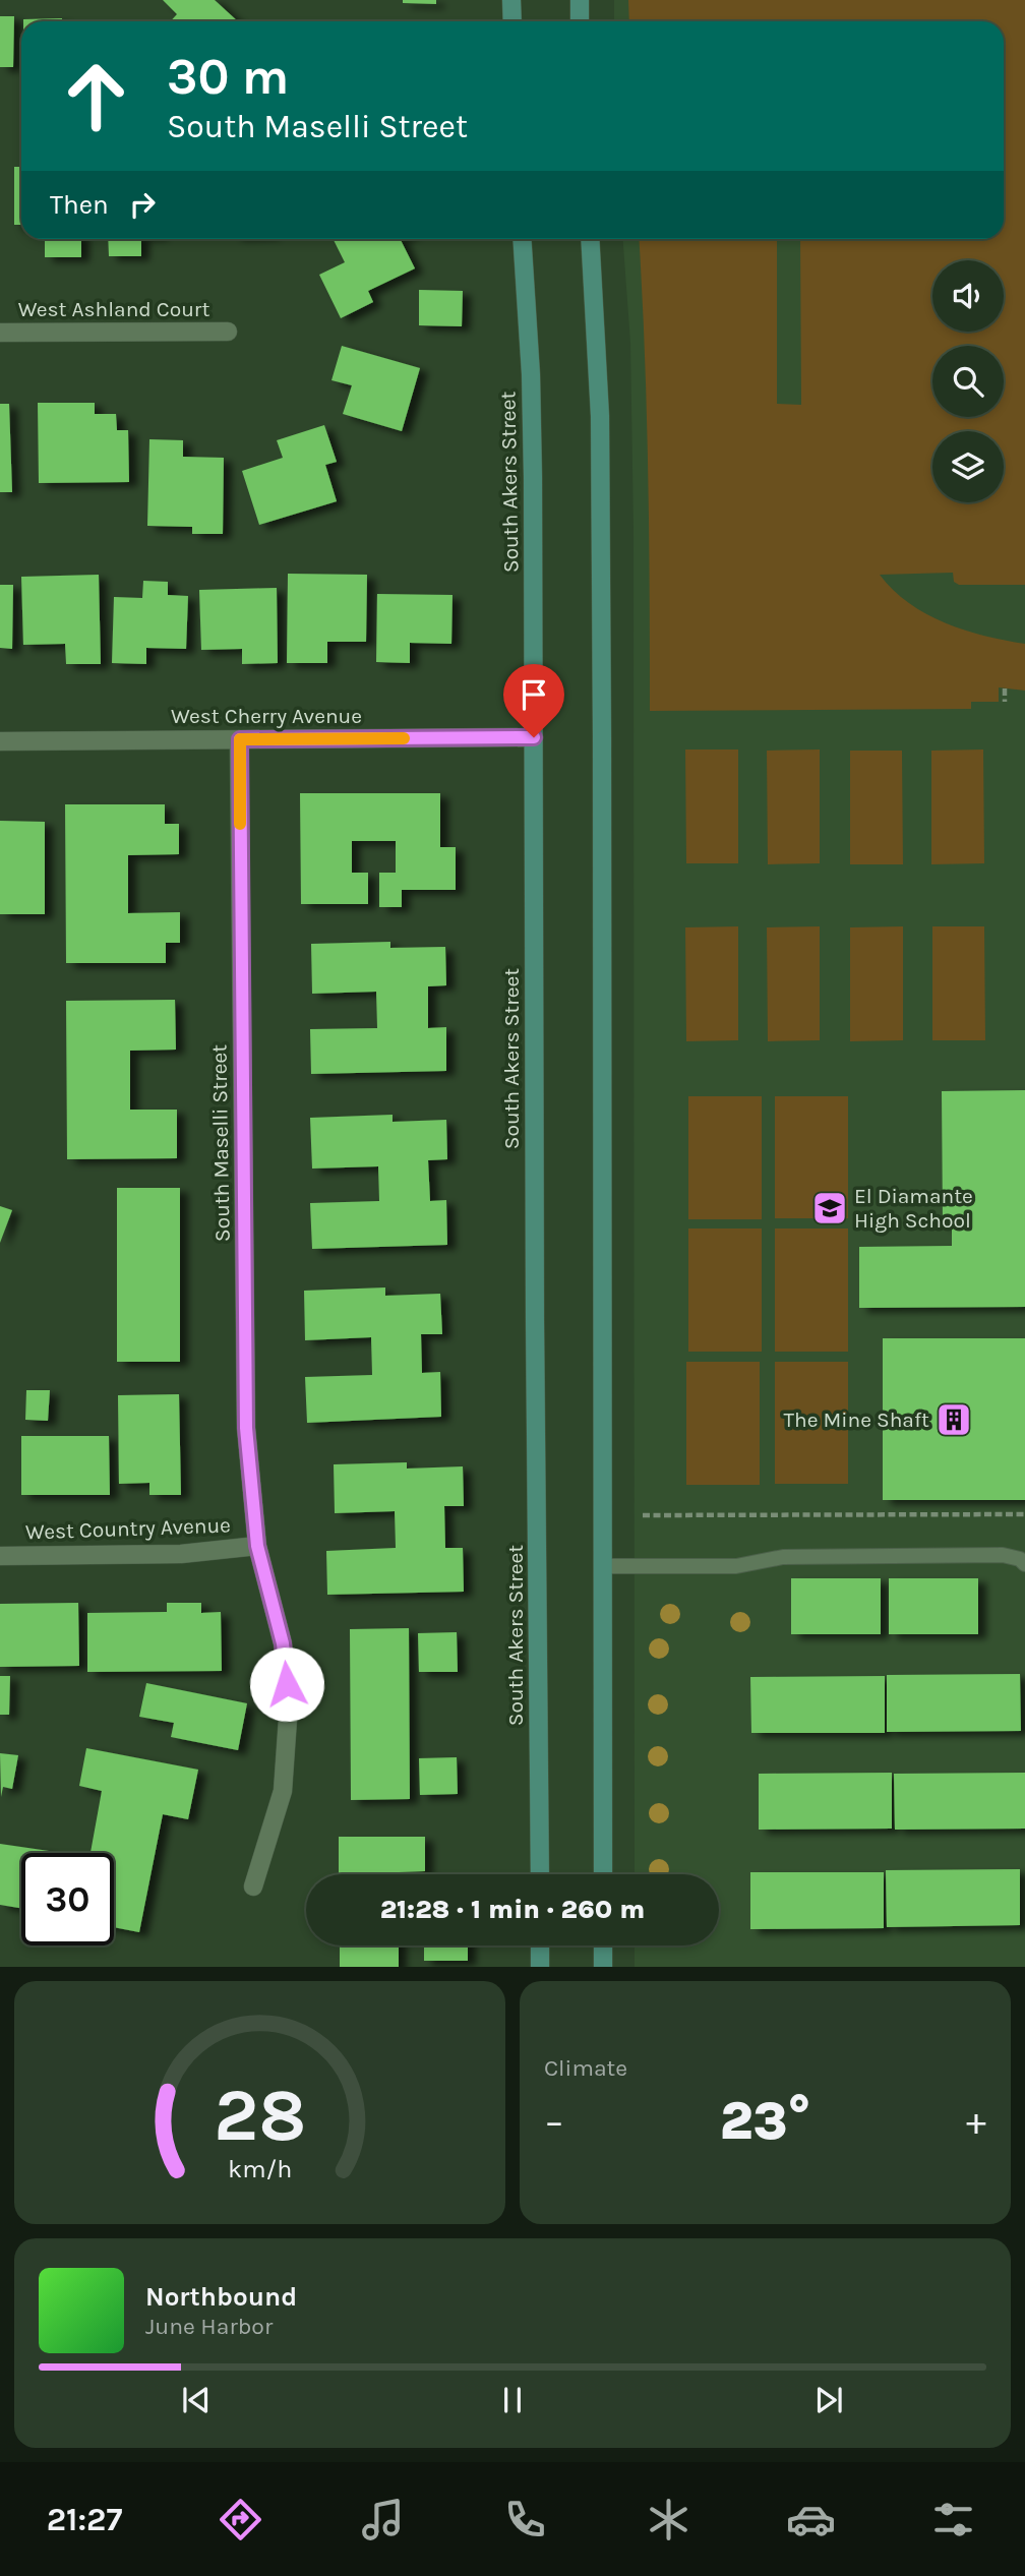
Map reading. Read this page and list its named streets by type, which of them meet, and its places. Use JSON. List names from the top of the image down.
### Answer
{
  "streets": {
    "main road": ["South Akers Street"],
    "street": [
      "West Ashland Court",
      "West Cherry Avenue",
      "South Maselli Street",
      "West Country Avenue"
    ]
  },
  "crossings": [
    ["South Akers Street", "West Cherry Avenue"],
    ["West Cherry Avenue", "South Maselli Street"],
    ["South Maselli Street", "West Country Avenue"]
  ],
  "places": {
    "school or university": ["El Diamante High School"],
    "building": ["The Mine Shaft"]
  },
  "page": {
    "turn": ["30 m", "South Maselli Street"],
    "then": "Then",
    "limit": "30",
    "trip": "21:28 · 1 min · 260 m",
    "tile": "Climate",
    "heat": ["−", "23°", "+"],
    "song": ["Northbound", "June Harbor"],
    "tabs": "21:27",
    "gauge": ["28", "km/h"]
  }
}
